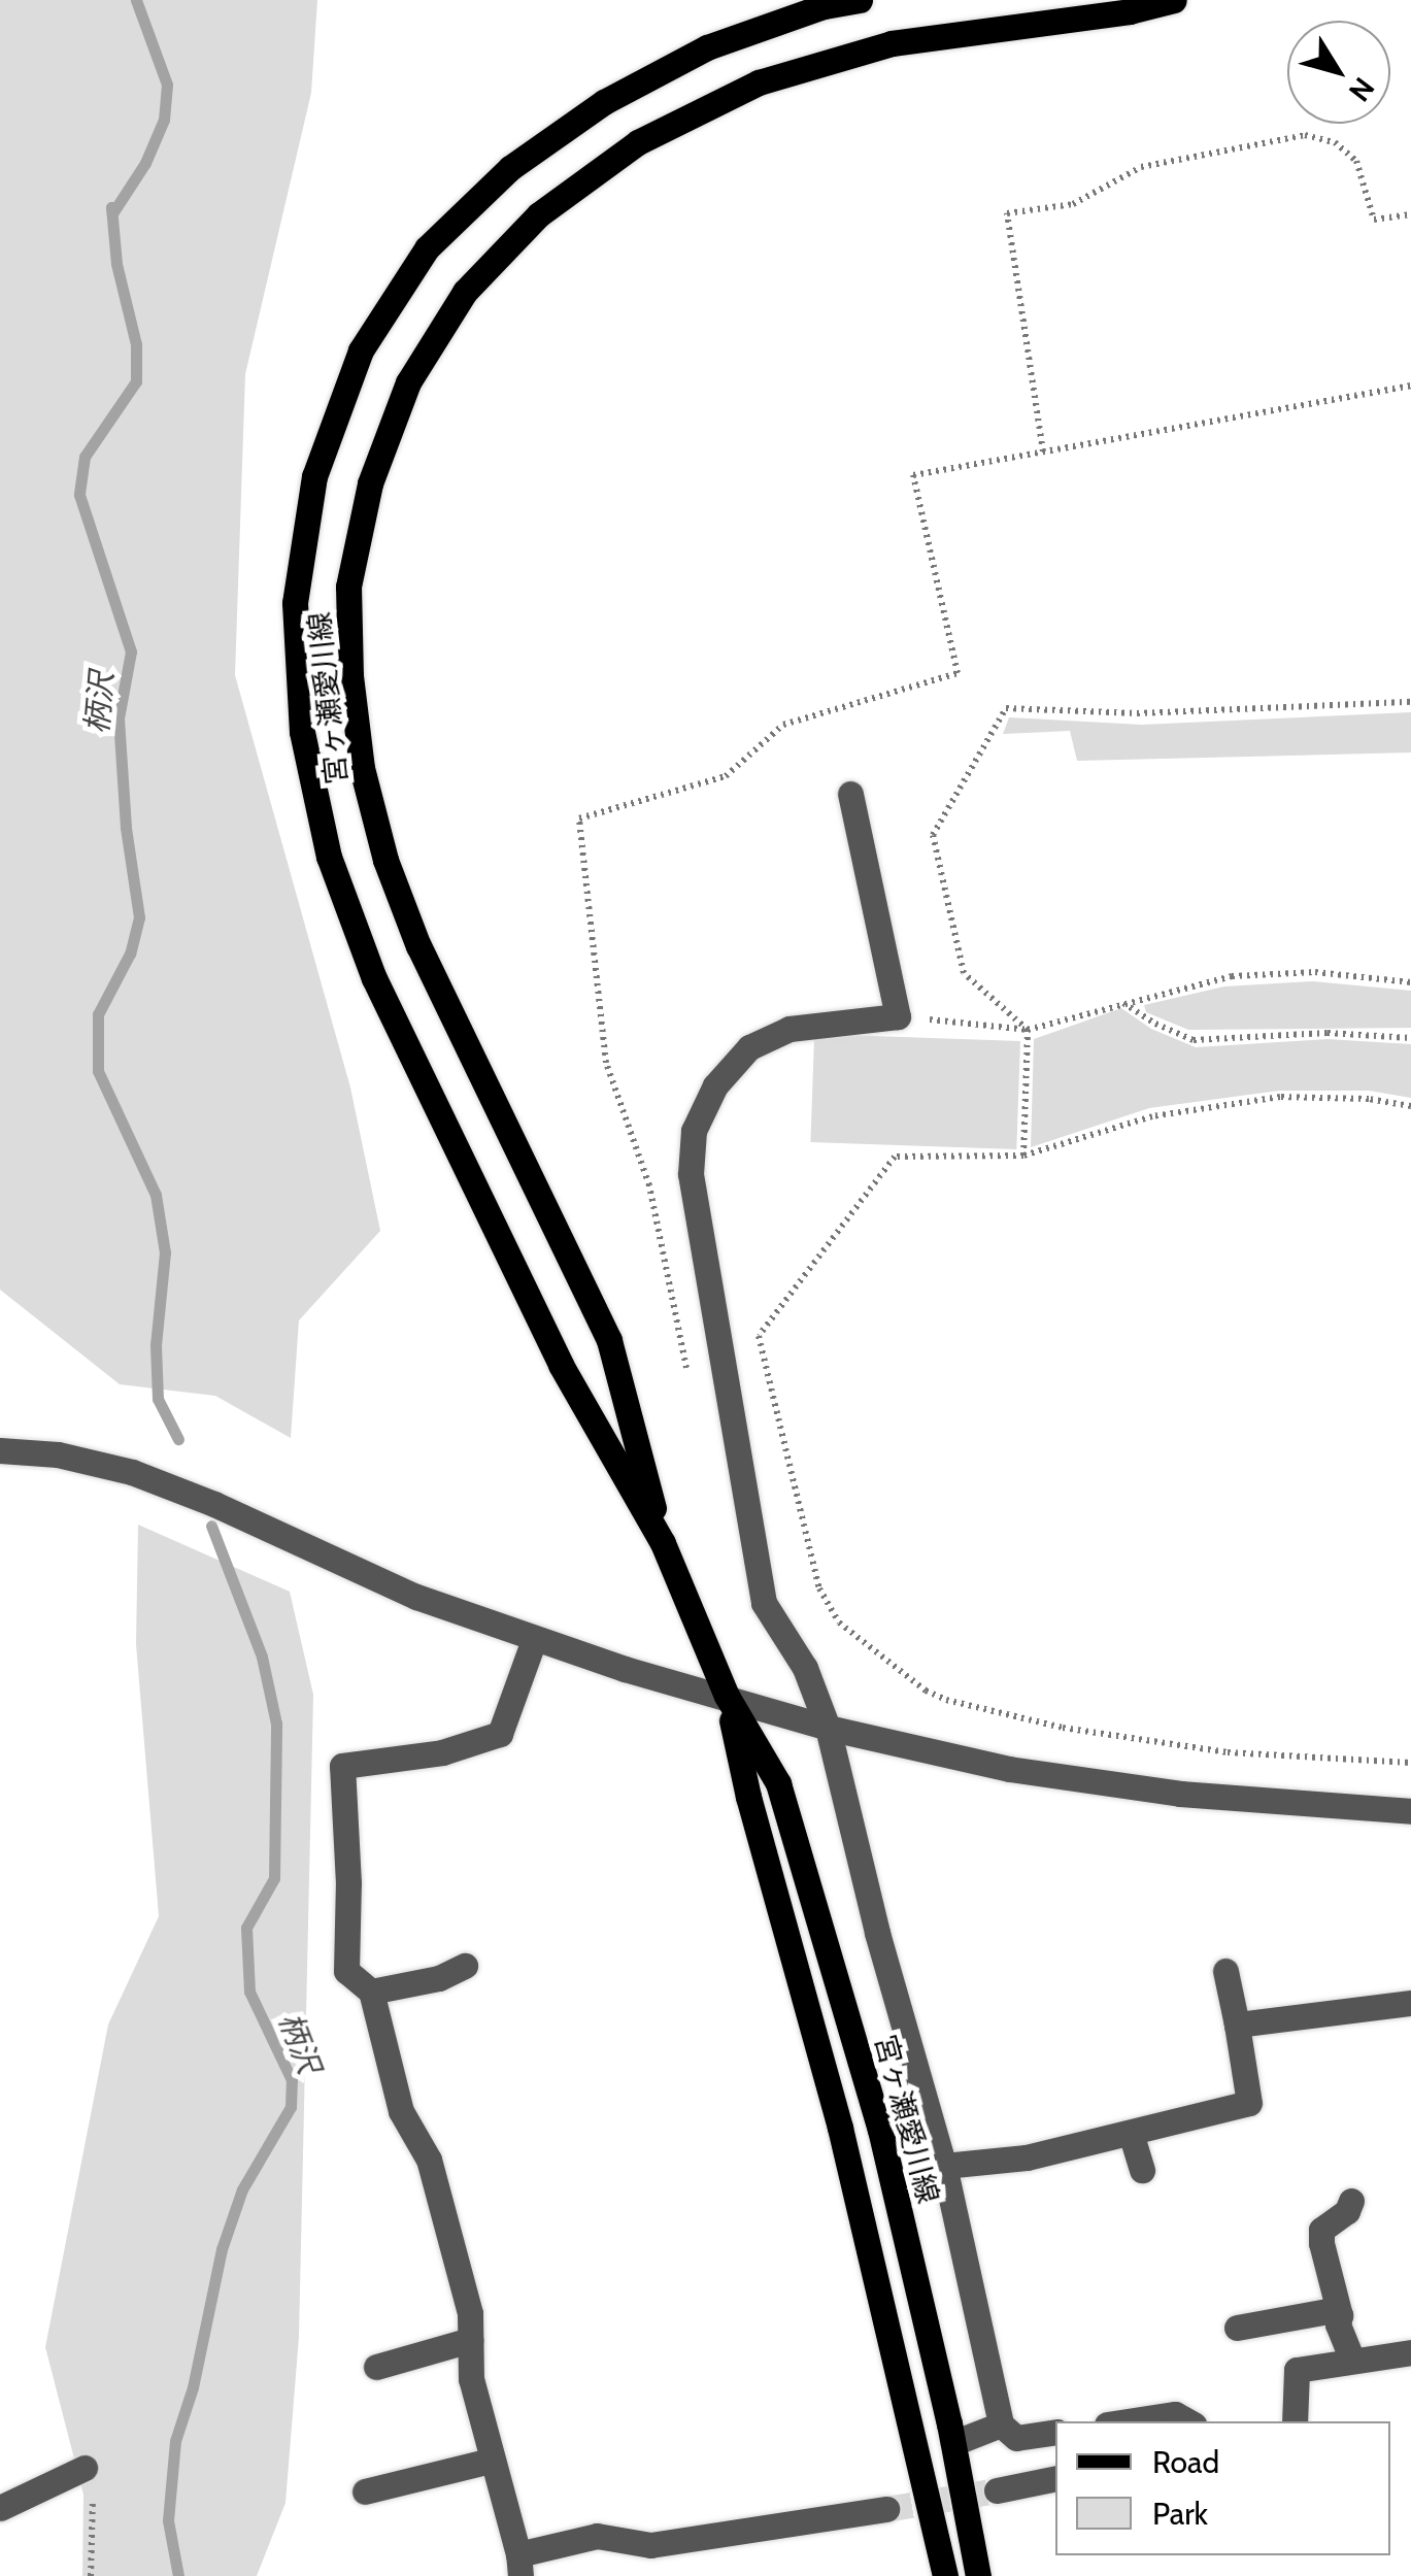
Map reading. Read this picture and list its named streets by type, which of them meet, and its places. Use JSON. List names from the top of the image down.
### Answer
{
  "streets": {
    "main road": ["宮ヶ瀬愛川線"]
  },
  "water": ["柄沢"],
  "legend": ["Road", "Park"],
  "north": "bottom right"
}
